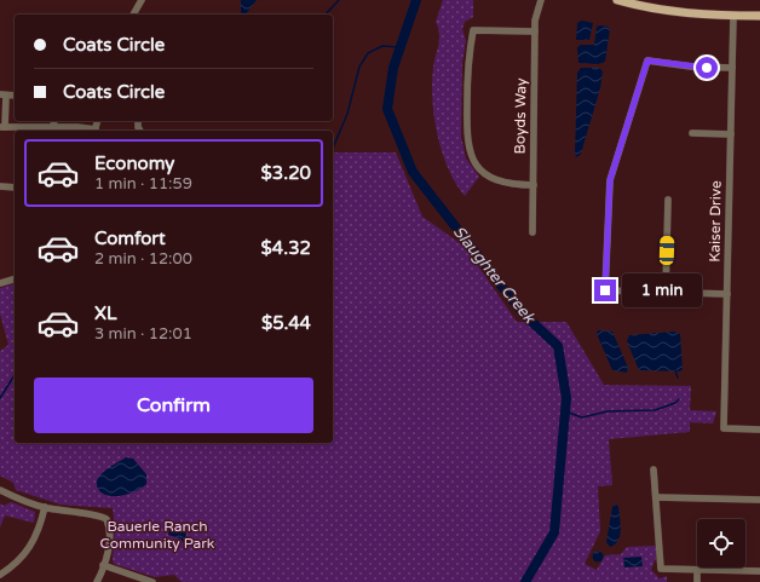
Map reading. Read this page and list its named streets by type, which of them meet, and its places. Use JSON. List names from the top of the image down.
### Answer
{
  "streets": {
    "street": ["Boyds Way", "Kaiser Drive"]
  },
  "water": ["Slaughter Creek"],
  "parks": ["Bauerle Ranch Community Park"],
  "page": {
    "banner": ["Coats Circle", "Coats Circle"],
    "list": [
      {
        "name": "Economy",
        "note": "1 min · 11:59",
        "value": "$3.20"
      },
      {
        "name": "Comfort",
        "note": "2 min · 12:00",
        "value": "$4.32"
      },
      {
        "name": "XL",
        "note": "3 min · 12:01",
        "value": "$5.44"
      }
    ],
    "bubble": "1 min",
    "buttons": "Confirm"
  }
}
